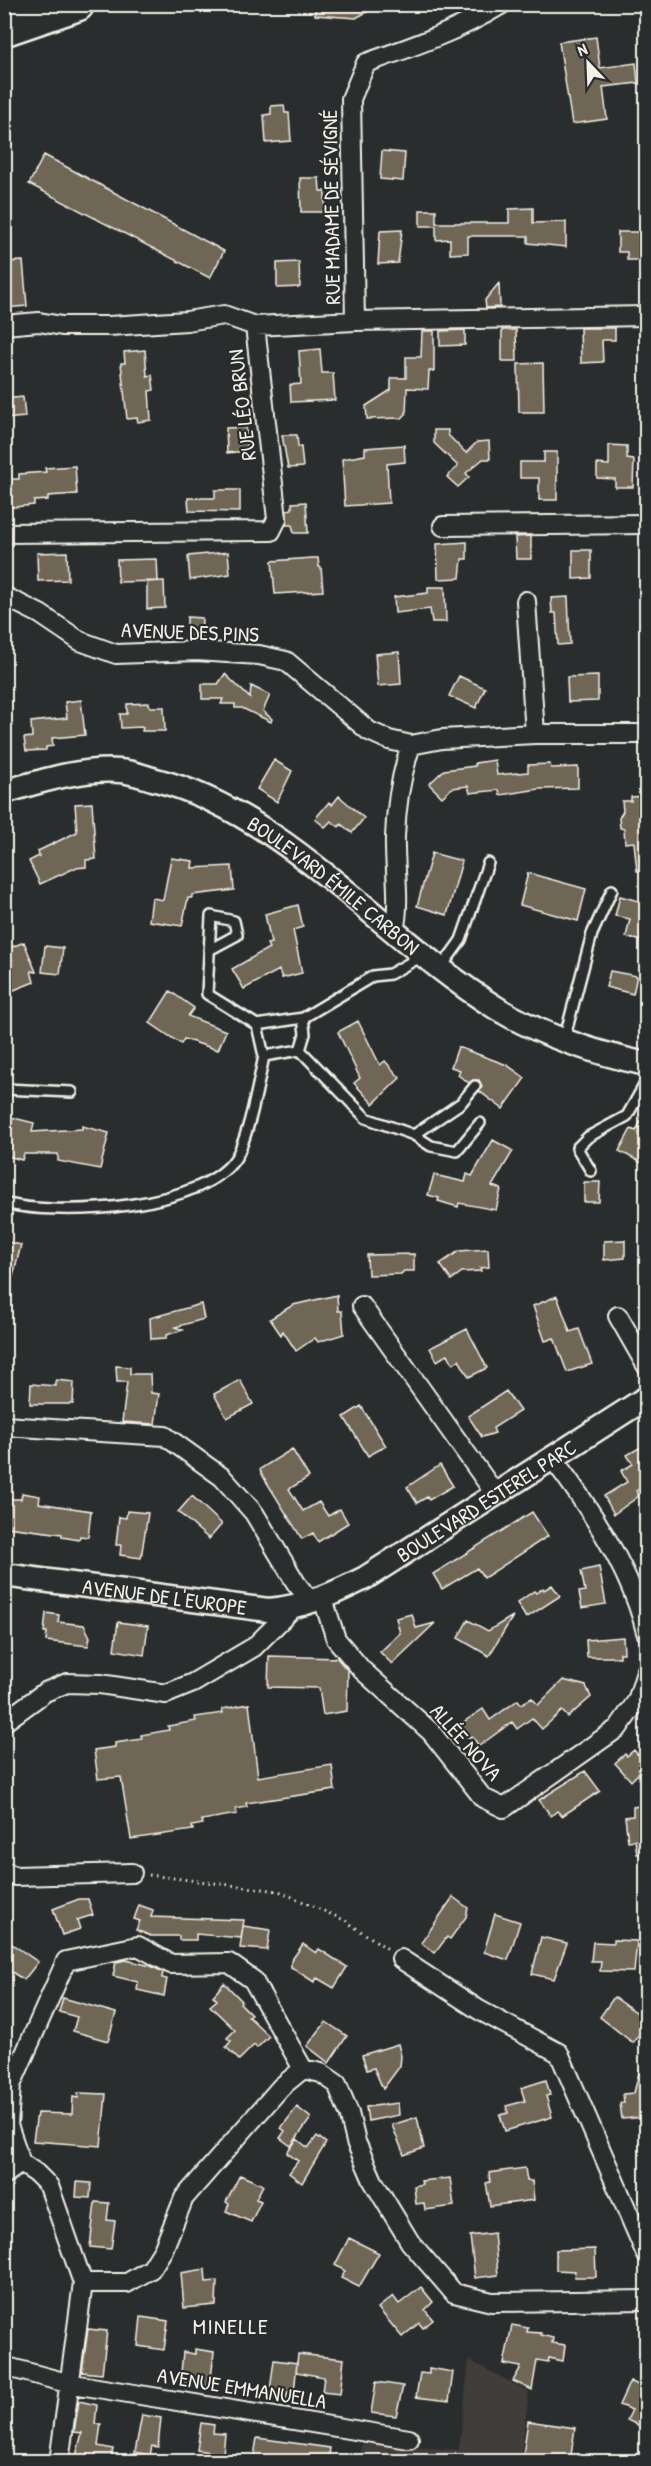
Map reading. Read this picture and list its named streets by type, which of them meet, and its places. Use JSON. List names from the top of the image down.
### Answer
{
  "streets": {
    "street": [
      "RUE MADAME DE SÉVIGNÉ",
      "RUE LÉO BRUN",
      "AVENUE DES PINS",
      "BOULEVARD ÉMILE CARBON",
      "BOULEVARD ESTEREL PARC",
      "AVENUE DE L'EUROPE",
      "ALLÉE NOVA",
      "AVENUE EMMANUELLA"
    ]
  },
  "crossings": [
    ["RUE MADAME DE SÉVIGNÉ", "RUE LÉO BRUN"],
    ["BOULEVARD ESTEREL PARC", "AVENUE DE L'EUROPE"],
    ["BOULEVARD ESTEREL PARC", "ALLÉE NOVA"],
    ["AVENUE DE L'EUROPE", "ALLÉE NOVA"]
  ],
  "districts": ["MINELLE"],
  "north": "top left"
}
